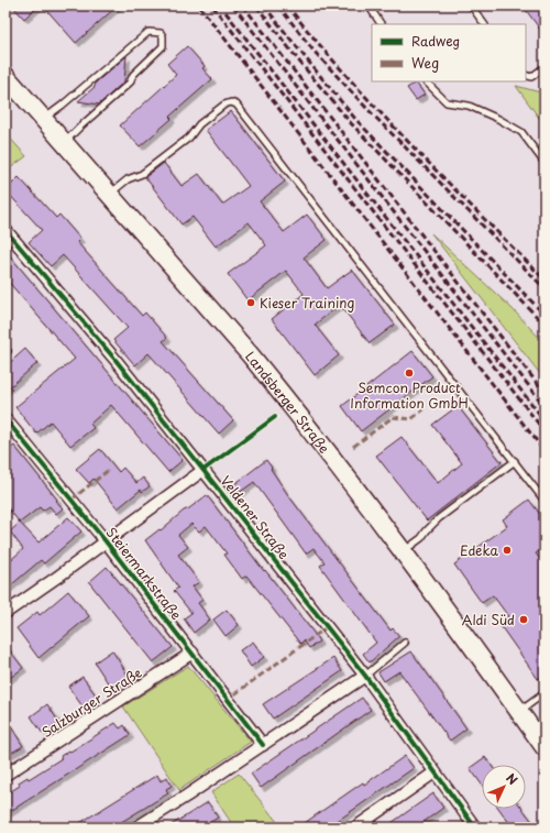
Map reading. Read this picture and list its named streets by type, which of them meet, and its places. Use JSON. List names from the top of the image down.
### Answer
{
  "streets": {
    "main road": ["Landsberger Straße"],
    "street": ["Veldener Straße", "Steiermarkstraße", "Salzburger Straße"]
  },
  "crossings": [
    ["Steiermarkstraße", "Salzburger Straße"]
  ],
  "places": [
    "Kieser Training",
    "Semcon Product Information GmbH",
    "Edeka",
    "Aldi Süd"
  ],
  "legend": ["Radweg", "Weg"],
  "north": "top right"
}
